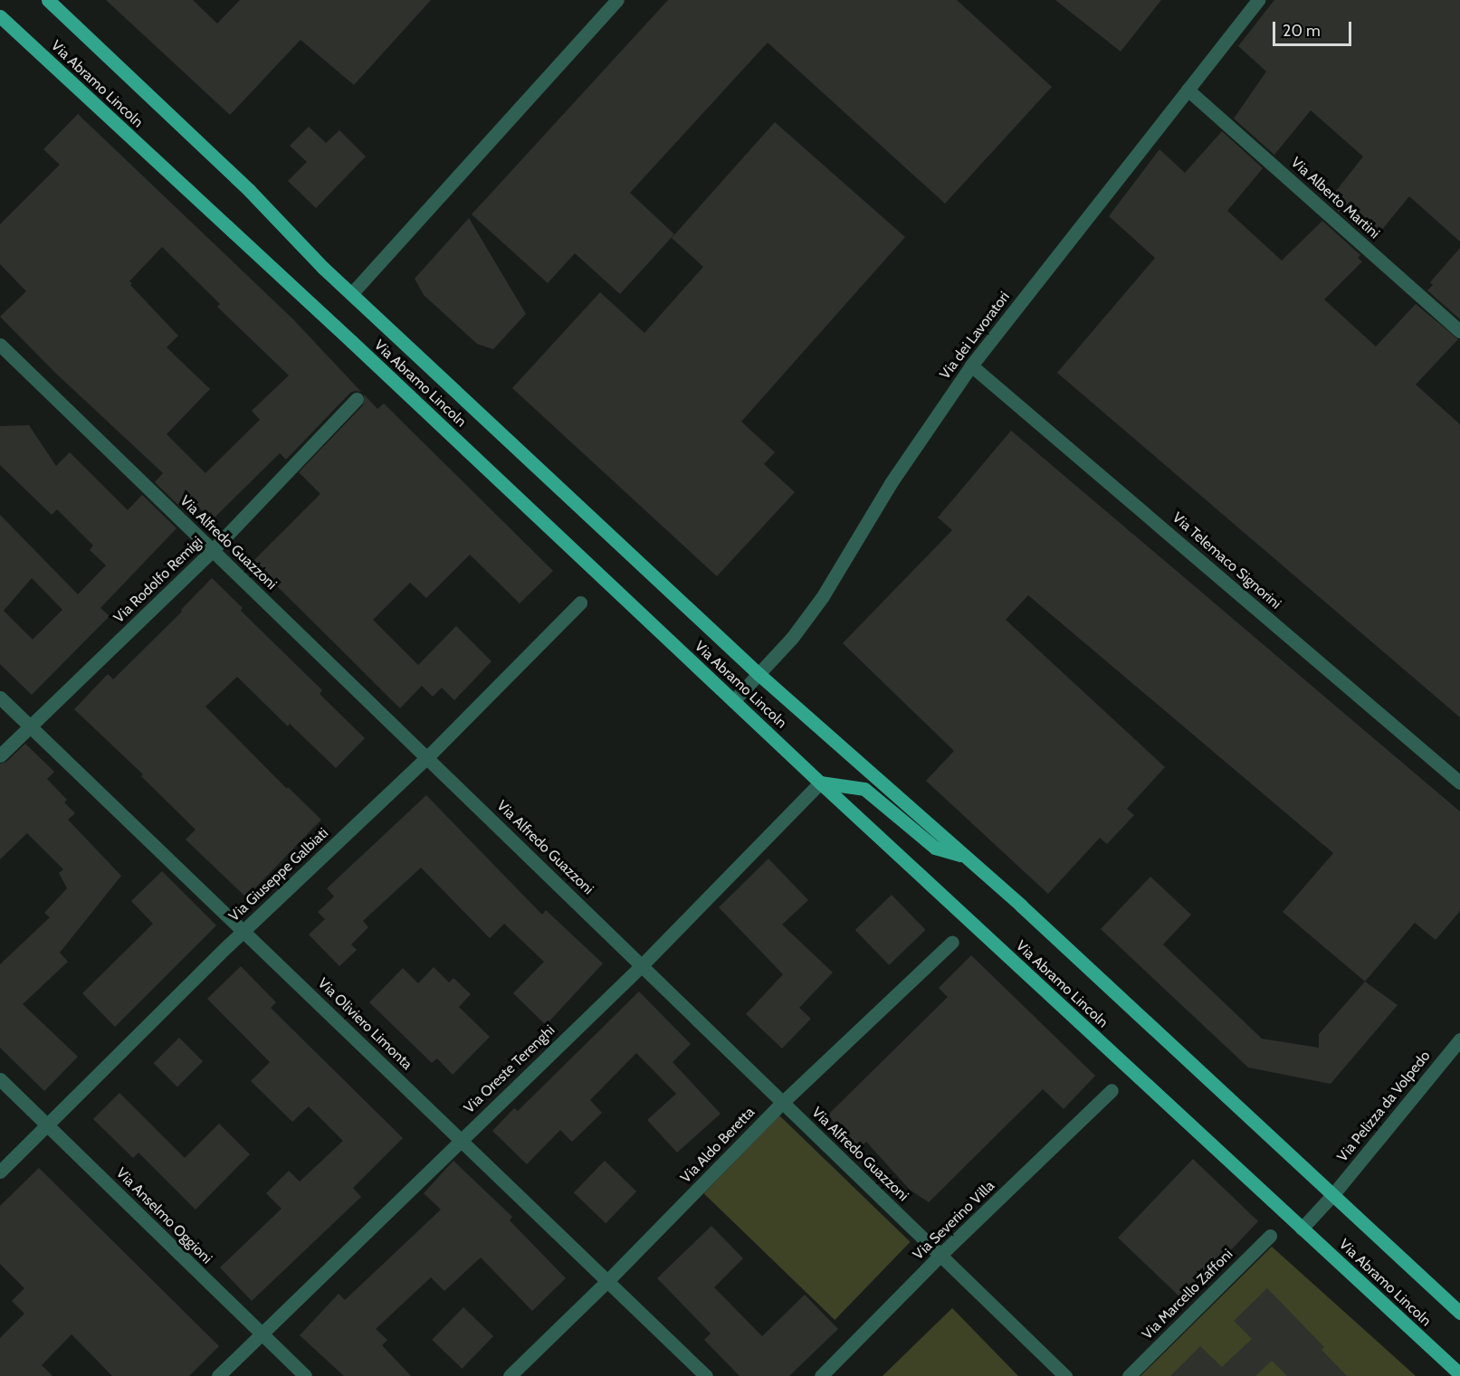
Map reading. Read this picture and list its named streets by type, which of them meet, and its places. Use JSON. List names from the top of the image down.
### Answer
{
  "streets": {
    "main road": ["Via Abramo Lincoln"],
    "street": [
      "Via Alberto Martini",
      "Via dei Lavoratori",
      "Via Alfredo Guazzoni",
      "Via Telemaco Signorini",
      "Via Rodolfo Remigi",
      "Via Giuseppe Galbiati",
      "Via Oliviero Limonta",
      "Via Oreste Terenghi",
      "Via Pelizza da Volpedo",
      "Via Aldo Beretta",
      "Via Anselmo Oggioni",
      "Via Severino Villa",
      "Via Marcello Zaffoni"
    ]
  },
  "crossings": [
    ["Via Abramo Lincoln", "Via dei Lavoratori"],
    ["Via Abramo Lincoln", "Via Oreste Terenghi"],
    ["Via Abramo Lincoln", "Via Pelizza da Volpedo"],
    ["Via Alberto Martini", "Via dei Lavoratori"],
    ["Via dei Lavoratori", "Via Telemaco Signorini"],
    ["Via Alfredo Guazzoni", "Via Rodolfo Remigi"],
    ["Via Alfredo Guazzoni", "Via Giuseppe Galbiati"],
    ["Via Alfredo Guazzoni", "Via Oreste Terenghi"],
    ["Via Alfredo Guazzoni", "Via Aldo Beretta"],
    ["Via Alfredo Guazzoni", "Via Severino Villa"],
    ["Via Rodolfo Remigi", "Via Oliviero Limonta"],
    ["Via Giuseppe Galbiati", "Via Oliviero Limonta"],
    ["Via Giuseppe Galbiati", "Via Anselmo Oggioni"],
    ["Via Oliviero Limonta", "Via Oreste Terenghi"],
    ["Via Oliviero Limonta", "Via Aldo Beretta"],
    ["Via Oreste Terenghi", "Via Anselmo Oggioni"]
  ],
  "scale_bar": "20 m"
}
